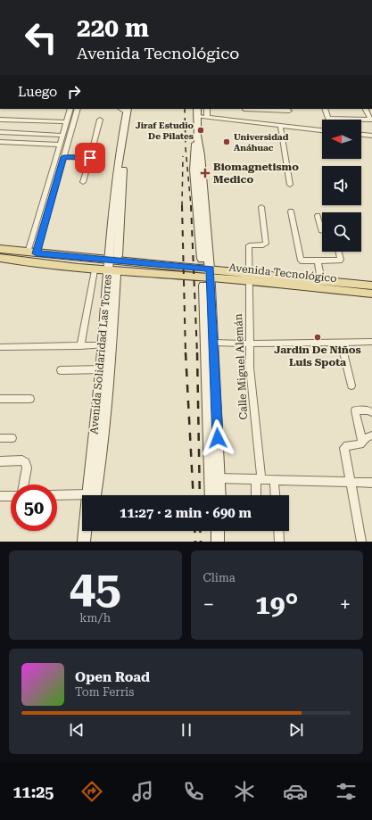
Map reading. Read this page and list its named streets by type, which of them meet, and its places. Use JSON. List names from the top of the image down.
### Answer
{
  "streets": {
    "main road": ["Avenida Tecnológico", "Avenida Solidaridad Las Torres"],
    "street": ["Calle Miguel Alemán"]
  },
  "crossings": [
    ["Avenida Tecnológico", "Avenida Solidaridad Las Torres"],
    ["Avenida Tecnológico", "Calle Miguel Alemán"]
  ],
  "places": {
    "other": ["Jiraf Estudio De Pilates", "Universidad Anáhuac", "Jardin De Niños Luis Spota"],
    "health": ["Biomagnetismo Medico"]
  },
  "north": "left",
  "page": {
    "turn": ["220 m", "Avenida Tecnológico"],
    "then": "Luego",
    "limit": "50",
    "trip": "11:27 · 2 min · 690 m",
    "tile": [
      ["45", "km/h"],
      "Clima"
    ],
    "heat": ["−", "19°", "+"],
    "song": ["Open Road", "Tom Ferris"],
    "tabs": "11:25"
  }
}
